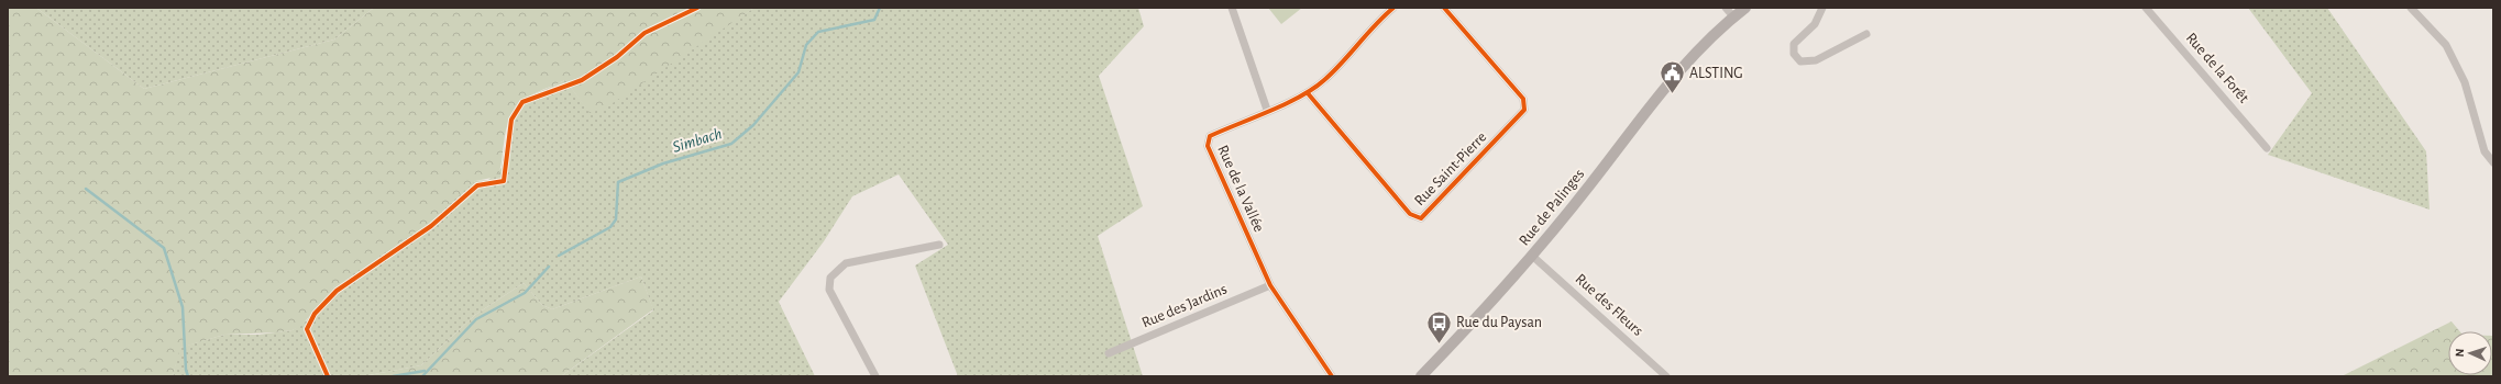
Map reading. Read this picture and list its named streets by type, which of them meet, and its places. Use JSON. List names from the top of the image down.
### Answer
{
  "streets": {
    "main road": ["Rue de Palinges"],
    "street": [
      "Rue de la Forêt",
      "Rue Saint-Pierre",
      "Rue de la Vallée",
      "Rue des Fleurs",
      "Rue des Jardins"
    ]
  },
  "crossings": [
    ["Rue Saint-Pierre", "Rue de la Vallée"],
    ["Rue de la Vallée", "Rue des Jardins"],
    ["Rue de Palinges", "Rue des Fleurs"]
  ],
  "water": ["Simbach"],
  "places": {
    "public building": ["ALSTING"],
    "bus stop": ["Rue du Paysan"]
  },
  "north": "left"
}
